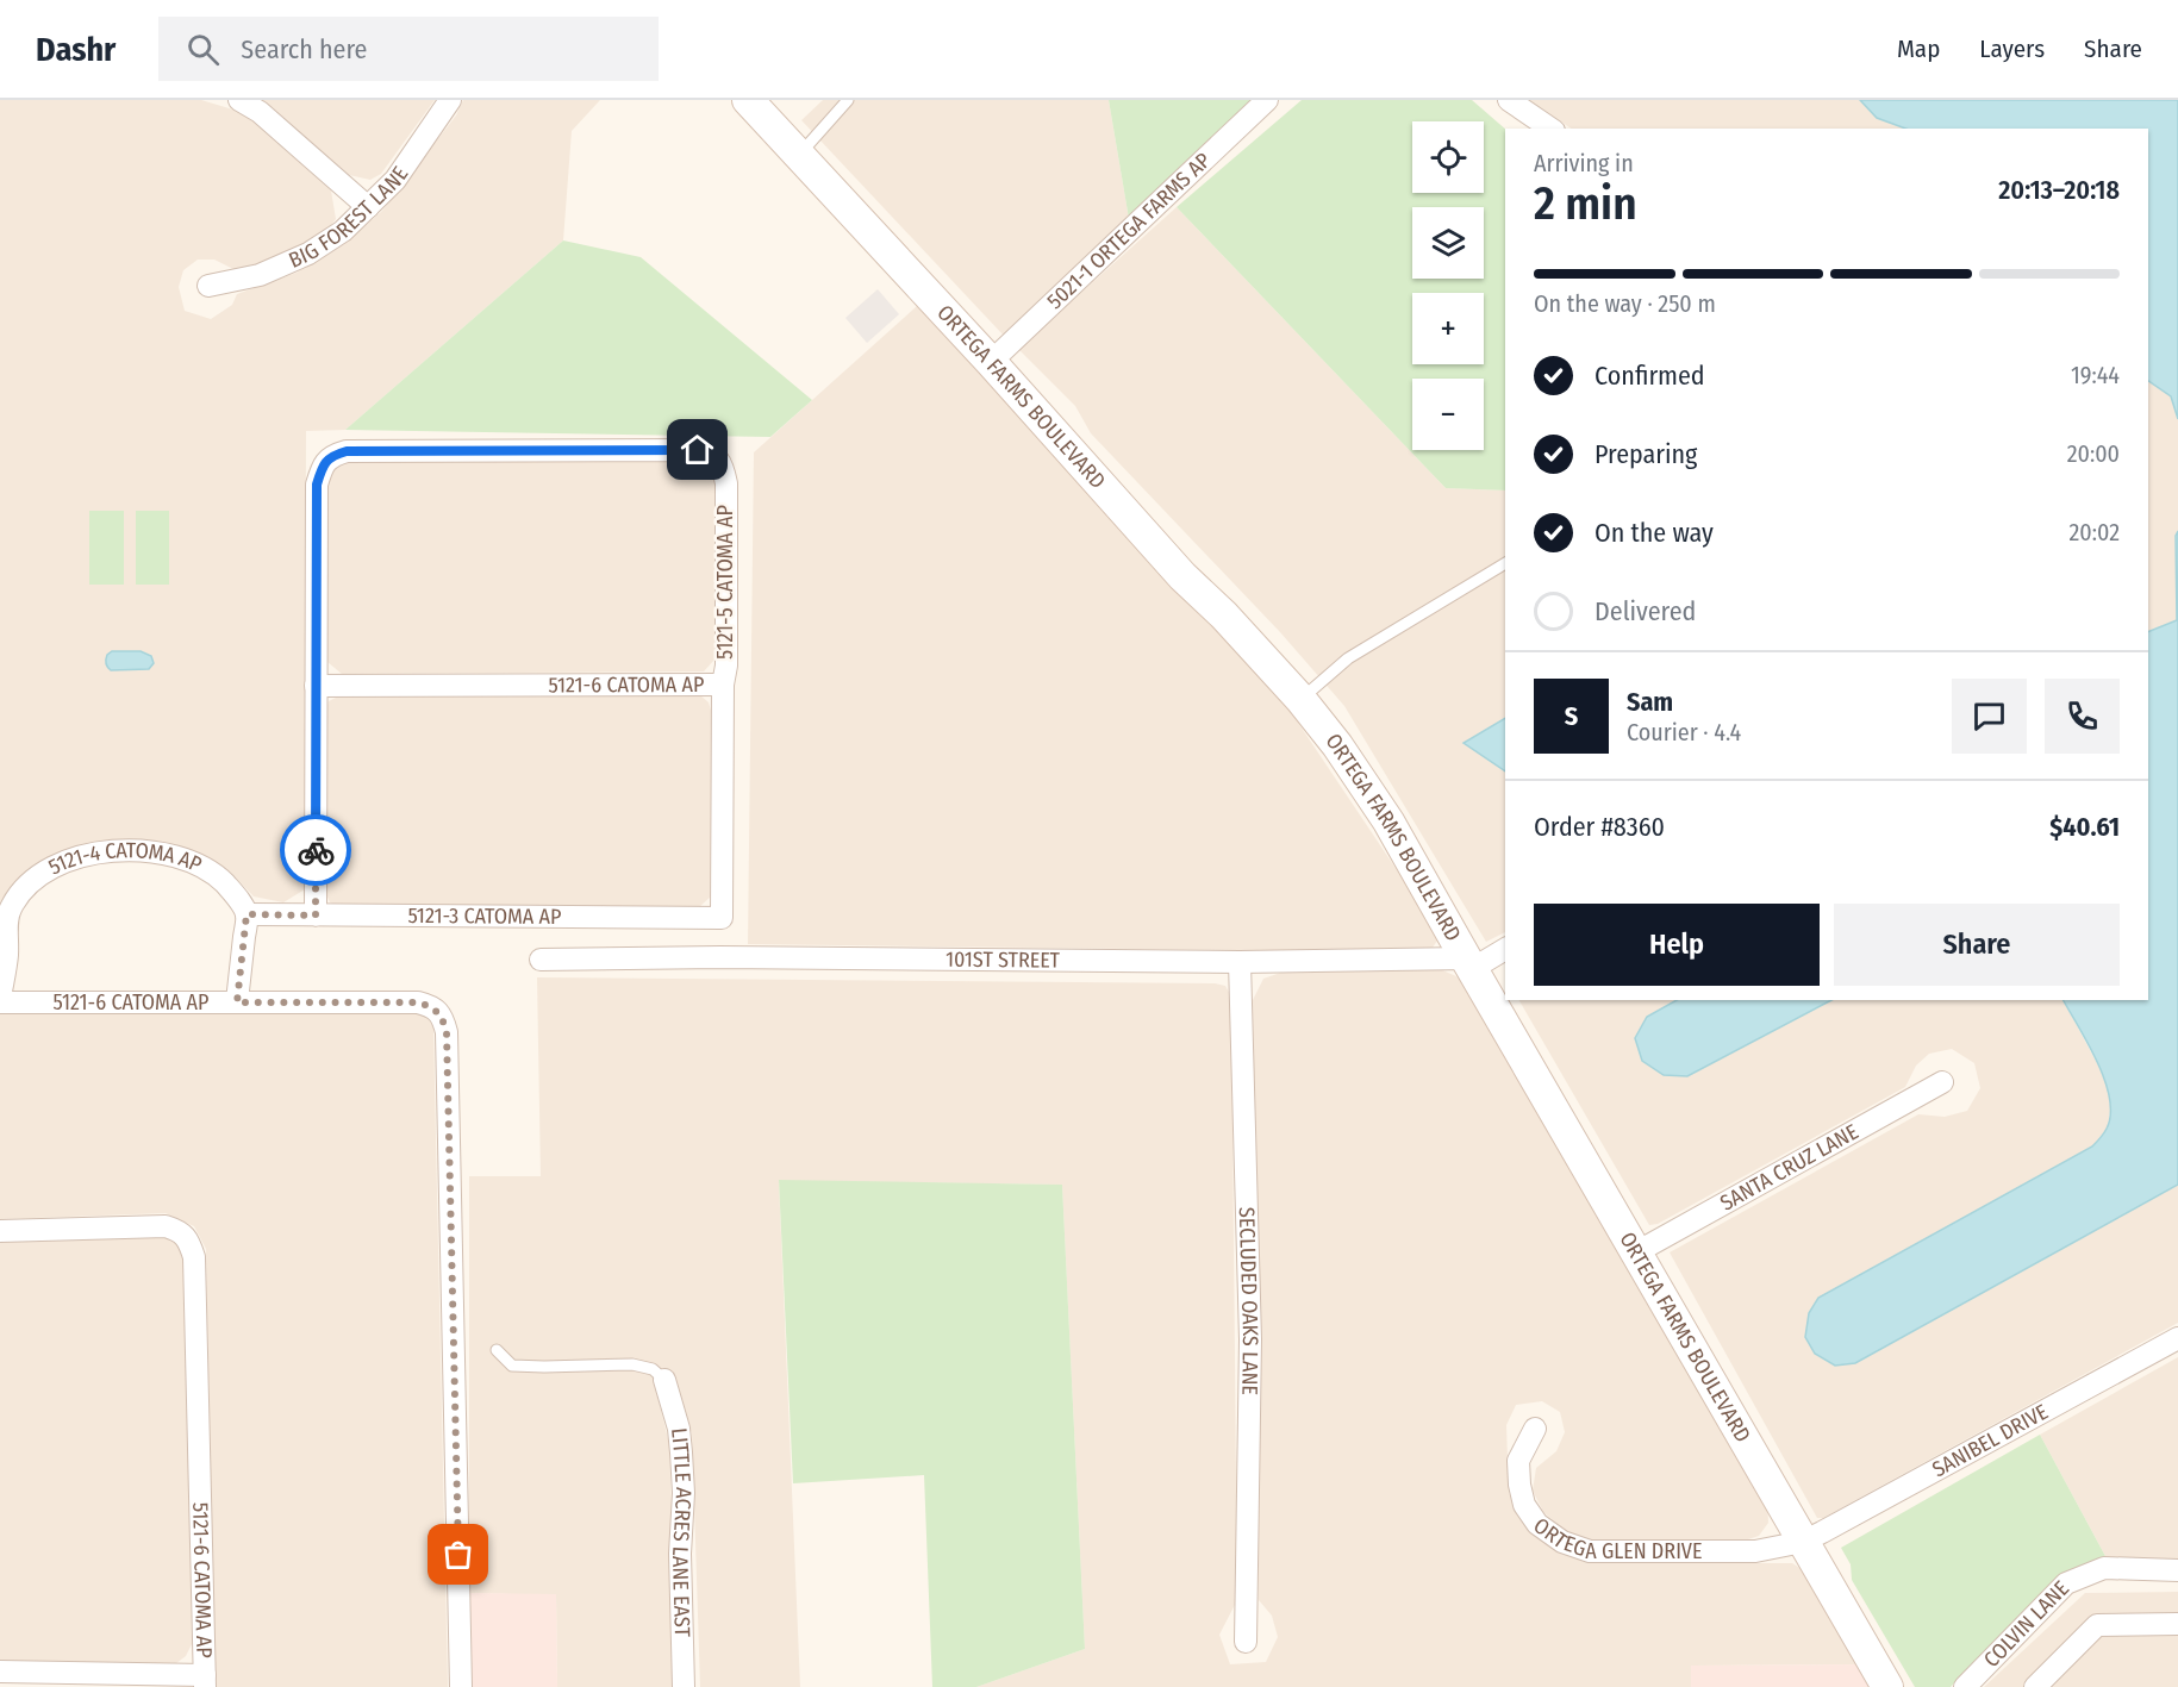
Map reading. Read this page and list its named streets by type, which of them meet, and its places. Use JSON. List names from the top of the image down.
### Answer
{
  "streets": {
    "street": [
      "BIG FOREST LANE",
      "5021-1 ORTEGA FARMS AP",
      "ORTEGA FARMS BOULEVARD",
      "5121-5 CATOMA AP",
      "5121-6 CATOMA AP",
      "5121-4 CATOMA AP",
      "5121-3 CATOMA AP",
      "101ST STREET",
      "SANTA CRUZ LANE",
      "SECLUDED OAKS LANE",
      "SANIBEL DRIVE",
      "LITTLE ACRES LANE EAST",
      "ORTEGA GLEN DRIVE",
      "COLVIN LANE"
    ]
  },
  "crossings": [
    ["5021-1 ORTEGA FARMS AP", "ORTEGA FARMS BOULEVARD"],
    ["ORTEGA FARMS BOULEVARD", "101ST STREET"],
    ["ORTEGA FARMS BOULEVARD", "SANTA CRUZ LANE"],
    ["ORTEGA FARMS BOULEVARD", "SANIBEL DRIVE"],
    ["ORTEGA FARMS BOULEVARD", "ORTEGA GLEN DRIVE"],
    ["5121-5 CATOMA AP", "5121-6 CATOMA AP"],
    ["5121-5 CATOMA AP", "5121-3 CATOMA AP"],
    ["5121-6 CATOMA AP", "5121-4 CATOMA AP"],
    ["5121-4 CATOMA AP", "5121-3 CATOMA AP"],
    ["101ST STREET", "SECLUDED OAKS LANE"],
    ["SANIBEL DRIVE", "ORTEGA GLEN DRIVE"]
  ],
  "page": {
    "header": "Dashr",
    "search": "Search here",
    "nav": ["Map", "Layers", "Share"],
    "map_buttons": ["+", "−"],
    "heading": ["2 min", "Arriving in", "20:13–20:18"],
    "panel": [
      "Sam",
      "Courier · 4.4",
      "Order #8360",
      "$40.61"
    ],
    "bar": "On the way · 250 m",
    "list": [
      ["Confirmed", "19:44"],
      ["Preparing", "20:00"],
      ["On the way", "20:02"],
      "Delivered"
    ],
    "round": "S",
    "buttons": ["Help", "Share"]
  }
}
